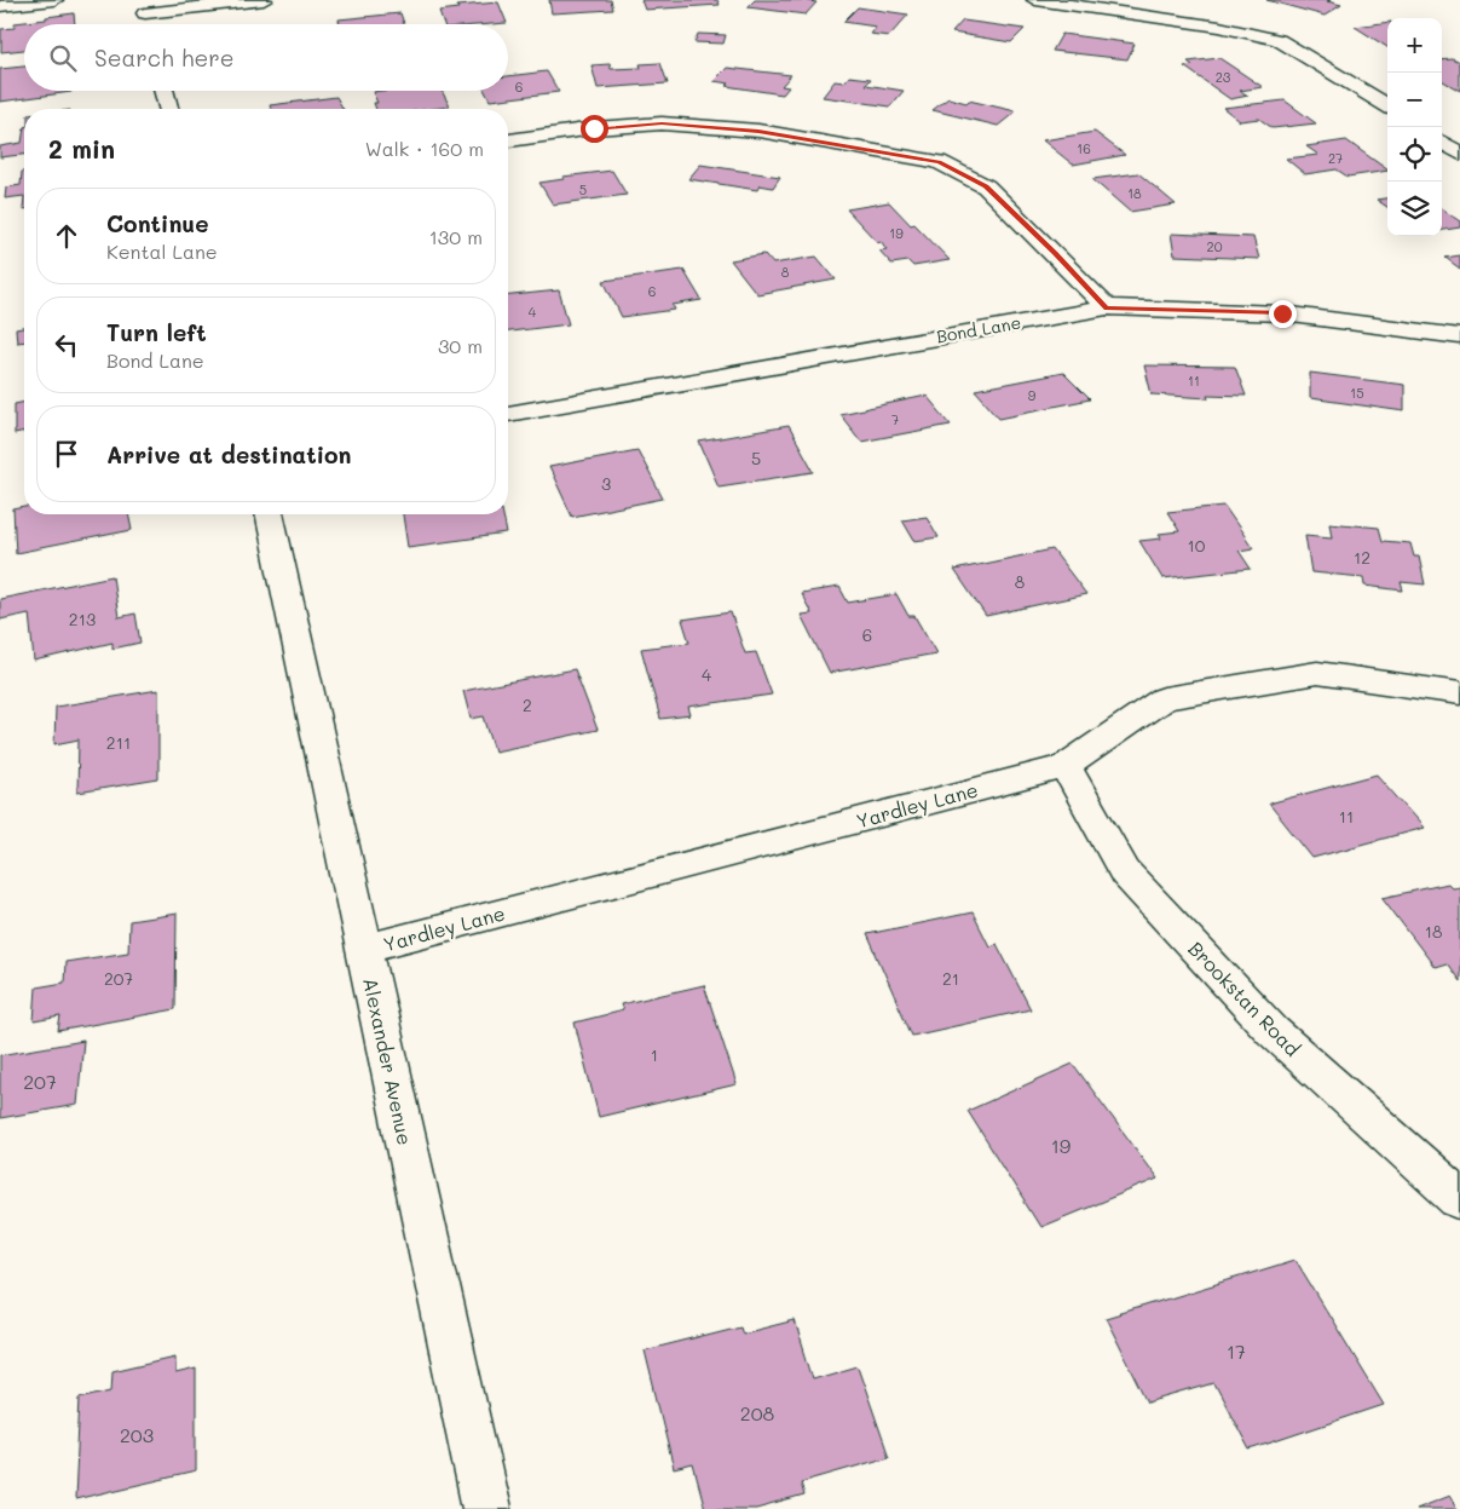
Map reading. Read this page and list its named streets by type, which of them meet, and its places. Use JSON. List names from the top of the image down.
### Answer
{
  "streets": {
    "street": [
      "Bond Lane",
      "Yardley Lane",
      "Brookstan Road",
      "Alexander Avenue"
    ]
  },
  "crossings": [
    ["Yardley Lane", "Brookstan Road"],
    ["Yardley Lane", "Alexander Avenue"]
  ],
  "house_numbers": [
    "23",
    "6",
    "16",
    "27",
    "5",
    "18",
    "19",
    "20",
    "8",
    "6",
    "4",
    "11",
    "15",
    "9",
    "7",
    "5",
    "3",
    "10",
    "12",
    "8",
    "213",
    "6",
    "4",
    "2",
    "211",
    "11",
    "18",
    "207",
    "21",
    "1",
    "207",
    "19",
    "17",
    "208",
    "203"
  ],
  "page": {
    "map_buttons": ["+", "−"],
    "search": "Search here",
    "heading": ["2 min", "Walk · 160 m"],
    "list": [
      ["Continue", "Kental Lane", "130 m"],
      ["Turn left", "Bond Lane", "30 m"],
      "Arrive at destination"
    ]
  }
}
